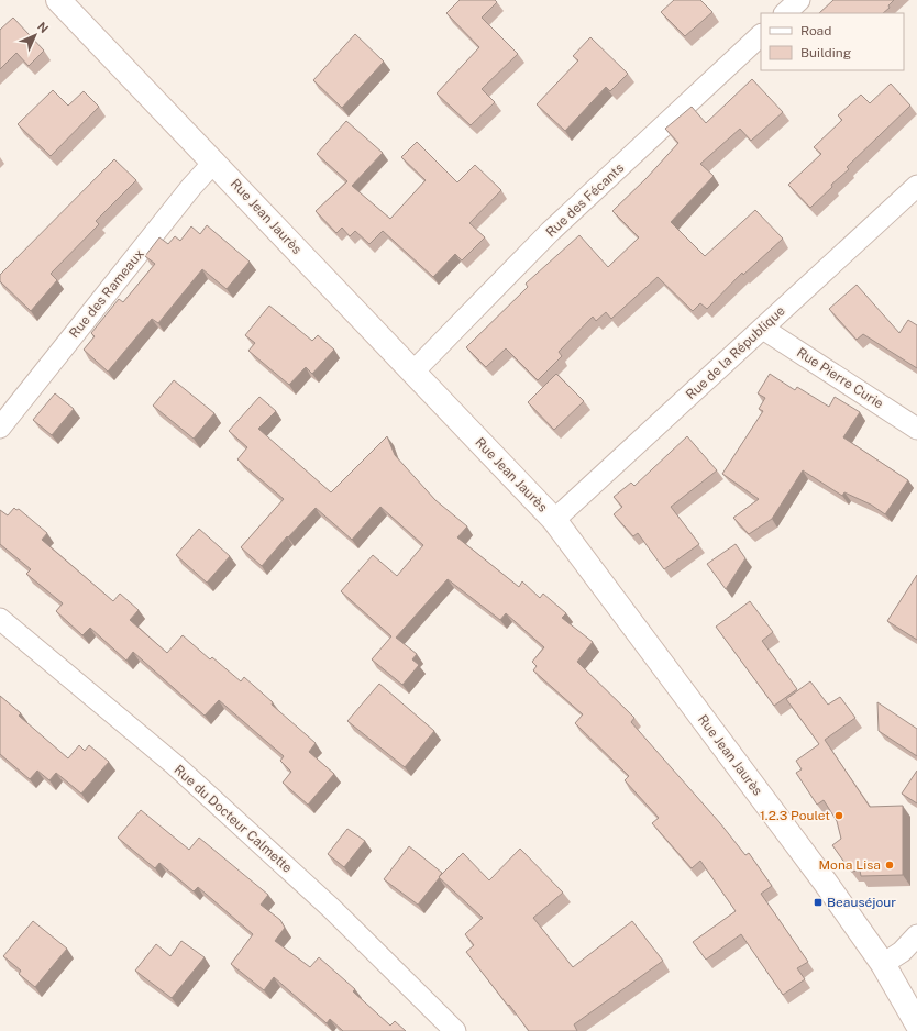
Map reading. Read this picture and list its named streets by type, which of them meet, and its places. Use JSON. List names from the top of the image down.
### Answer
{
  "streets": {
    "main road": ["Rue Jean Jaurès"],
    "street": [
      "Rue des Fécants",
      "Rue des Rameaux",
      "Rue de la République",
      "Rue Pierre Curie",
      "Rue du Docteur Calmette"
    ]
  },
  "crossings": [
    ["Rue des Fécants", "Rue Jean Jaurès"],
    ["Rue Jean Jaurès", "Rue des Rameaux"],
    ["Rue Jean Jaurès", "Rue de la République"],
    ["Rue de la République", "Rue Pierre Curie"]
  ],
  "places": {
    "other": ["1.2.3 Poulet", "Mona Lisa"],
    "transit": ["Beauséjour"]
  },
  "legend": ["Road", "Building"],
  "north": "top right"
}
